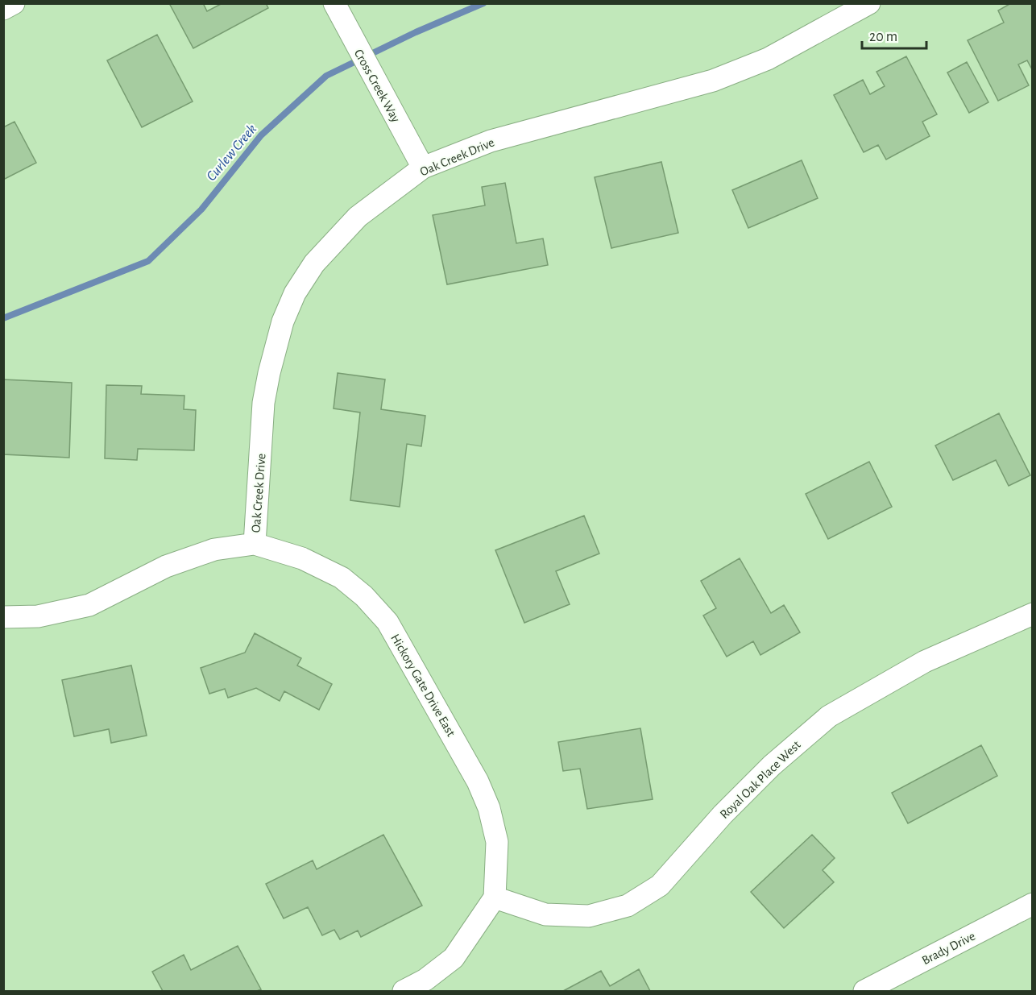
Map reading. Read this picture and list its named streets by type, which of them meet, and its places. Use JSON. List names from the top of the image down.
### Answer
{
  "streets": {
    "street": [
      "Cross Creek Way",
      "Oak Creek Drive",
      "Hickory Gate Drive East",
      "Royal Oak Place West",
      "Brady Drive"
    ]
  },
  "crossings": [
    ["Cross Creek Way", "Oak Creek Drive"],
    ["Oak Creek Drive", "Hickory Gate Drive East"],
    ["Hickory Gate Drive East", "Royal Oak Place West"]
  ],
  "water": ["Curlew Creek"],
  "scale_bar": "20 m"
}
